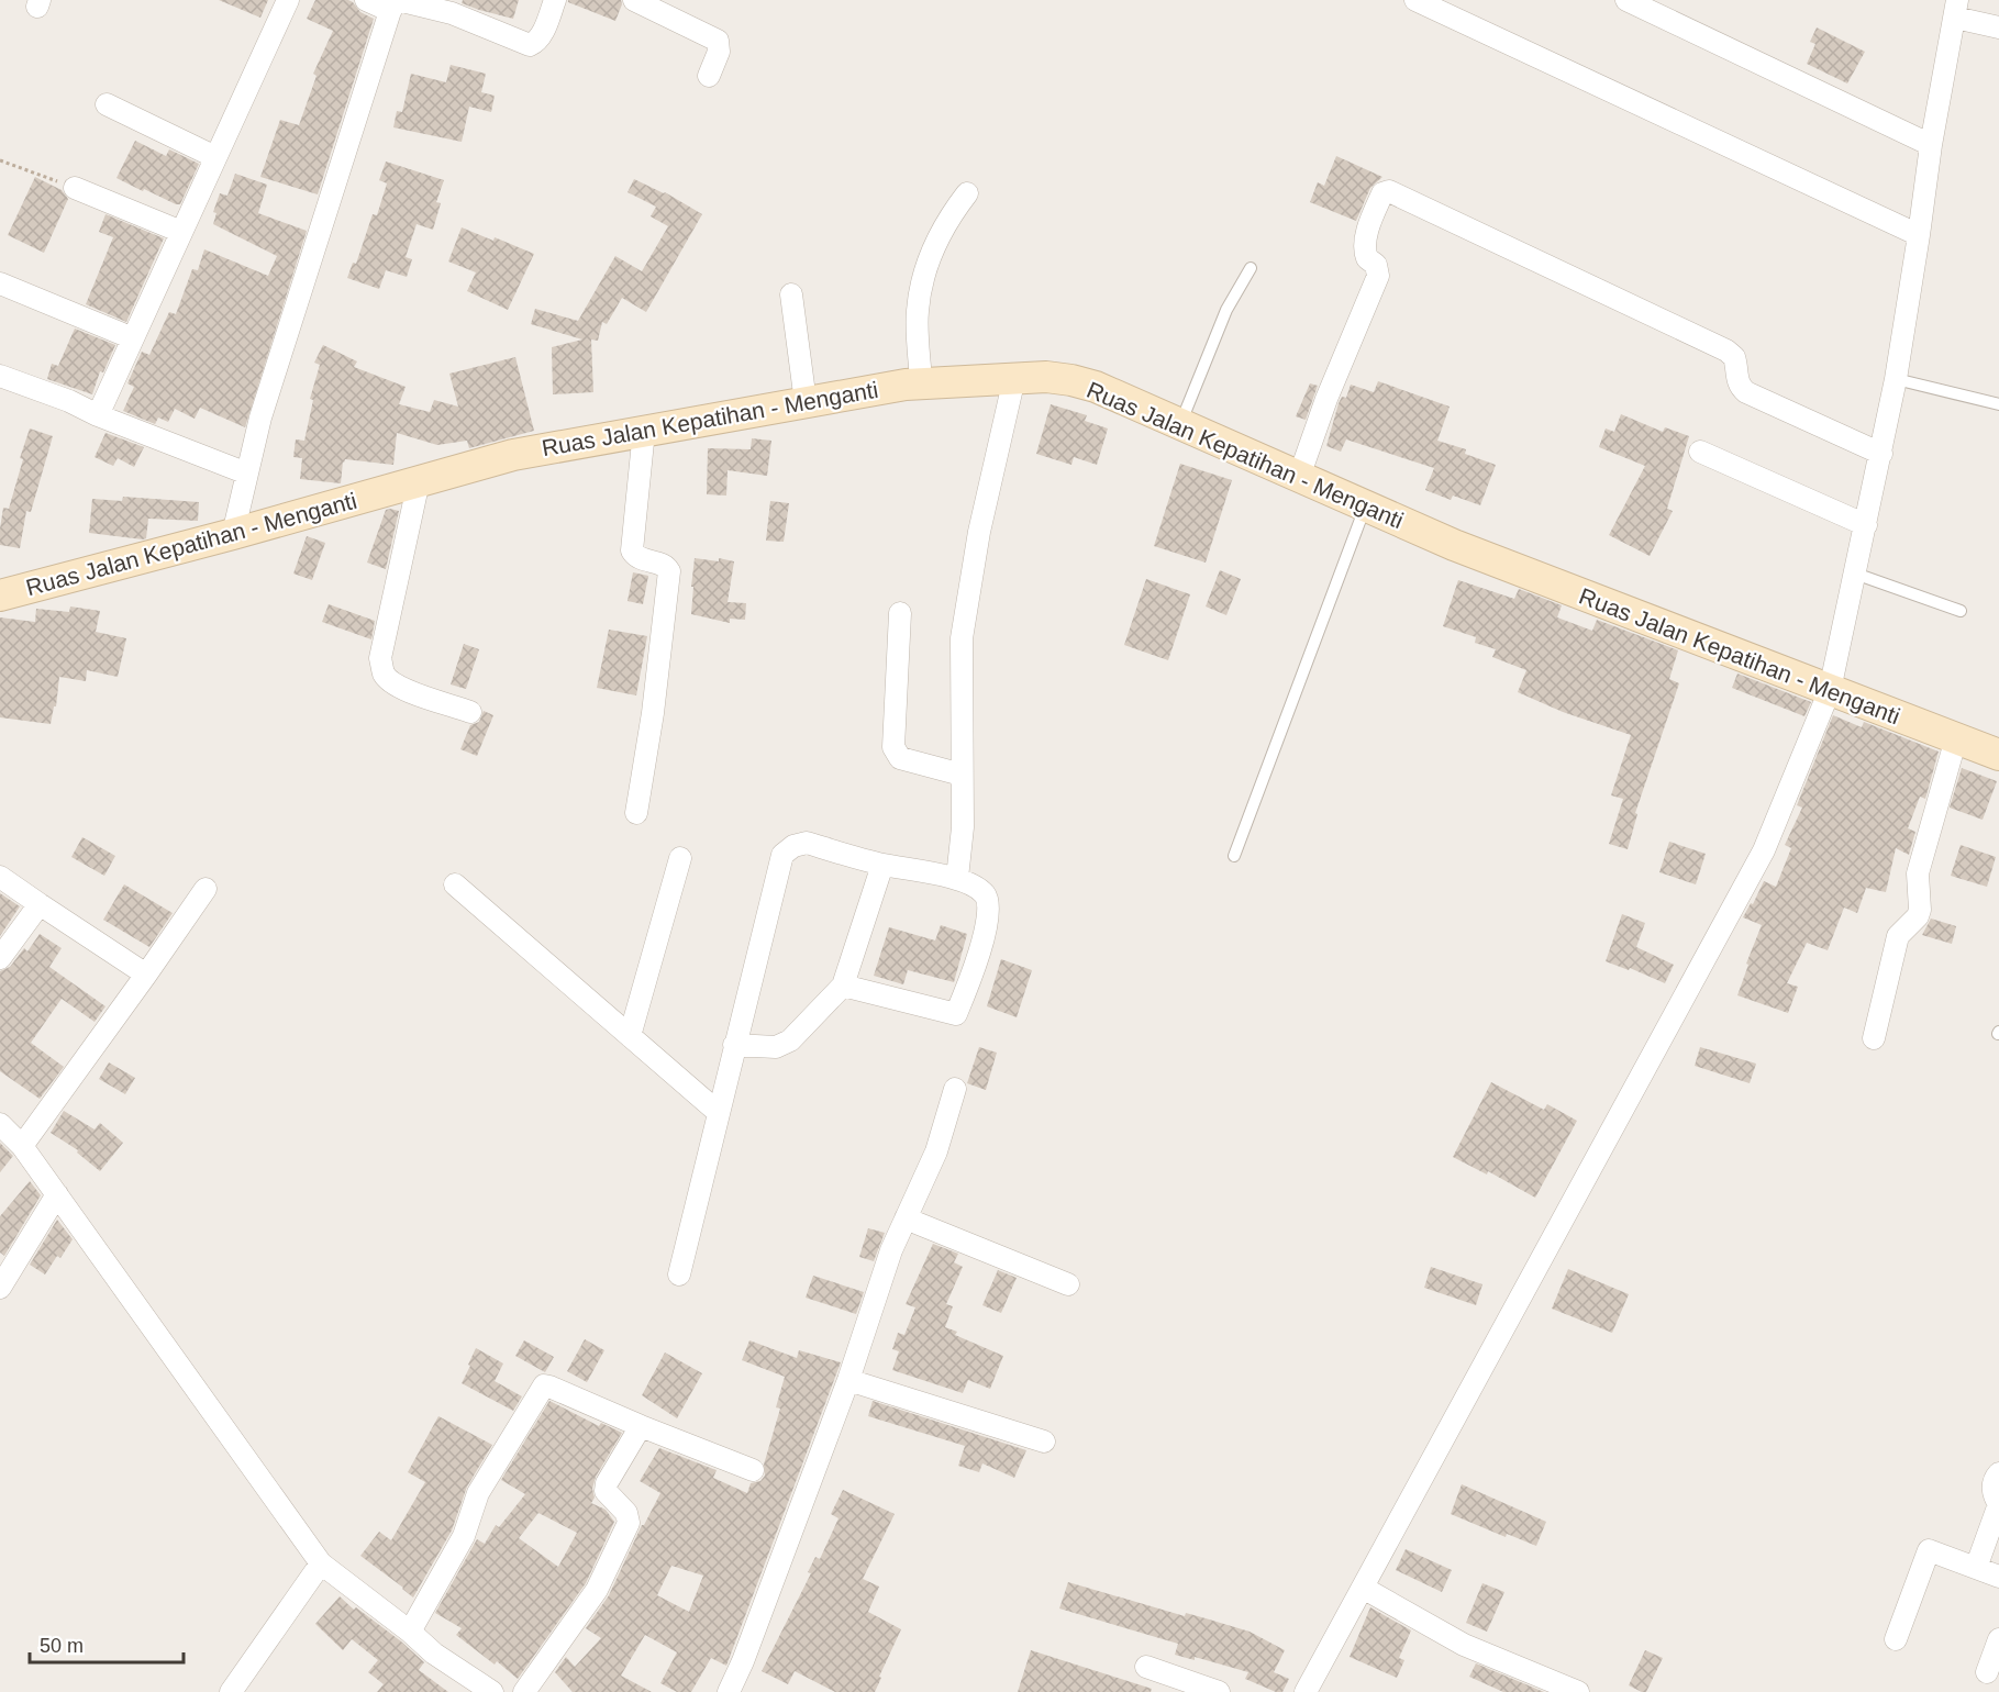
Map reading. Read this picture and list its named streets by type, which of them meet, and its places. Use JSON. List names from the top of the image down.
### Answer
{
  "streets": {
    "main road": ["Ruas Jalan Kepatihan - Menganti"]
  },
  "scale_bar": "50 m"
}
